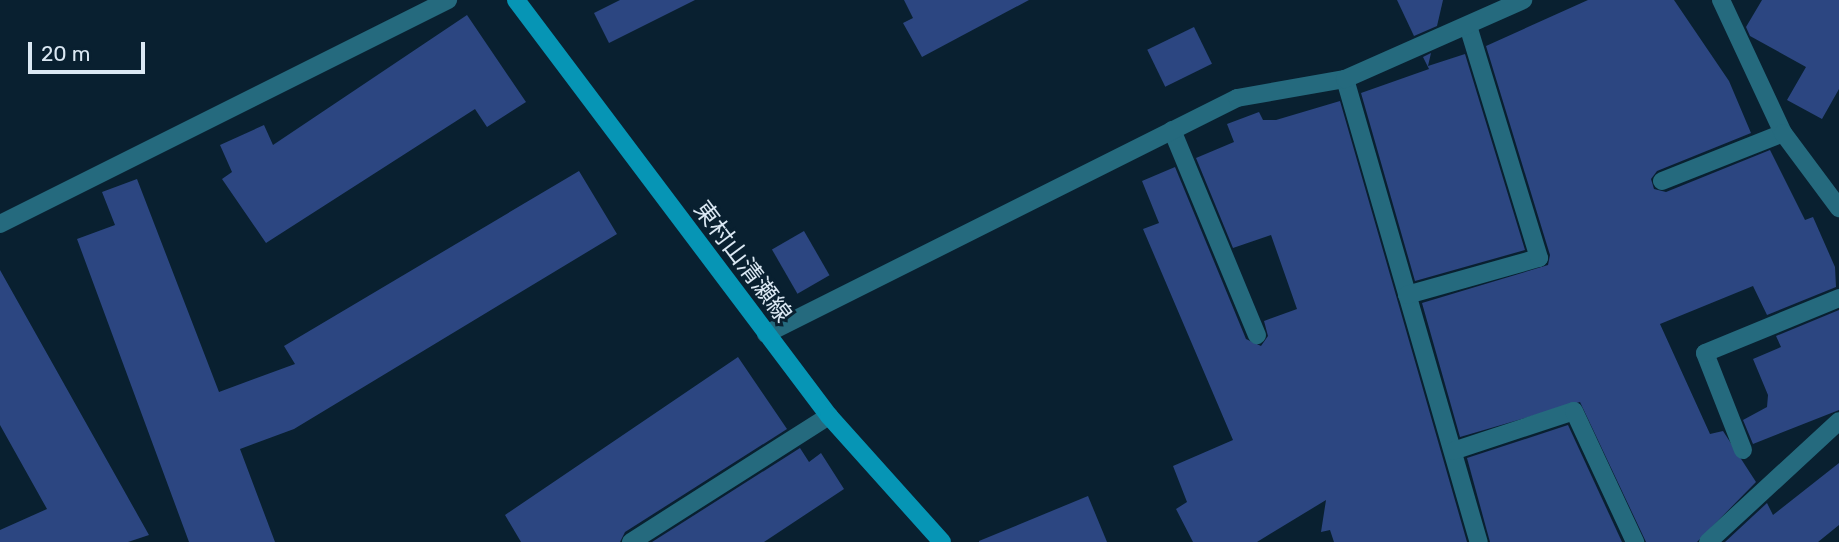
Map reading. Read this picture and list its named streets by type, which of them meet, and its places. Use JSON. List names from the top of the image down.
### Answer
{
  "streets": {
    "main road": ["東村山清瀬線"]
  },
  "scale_bar": "20 m"
}
